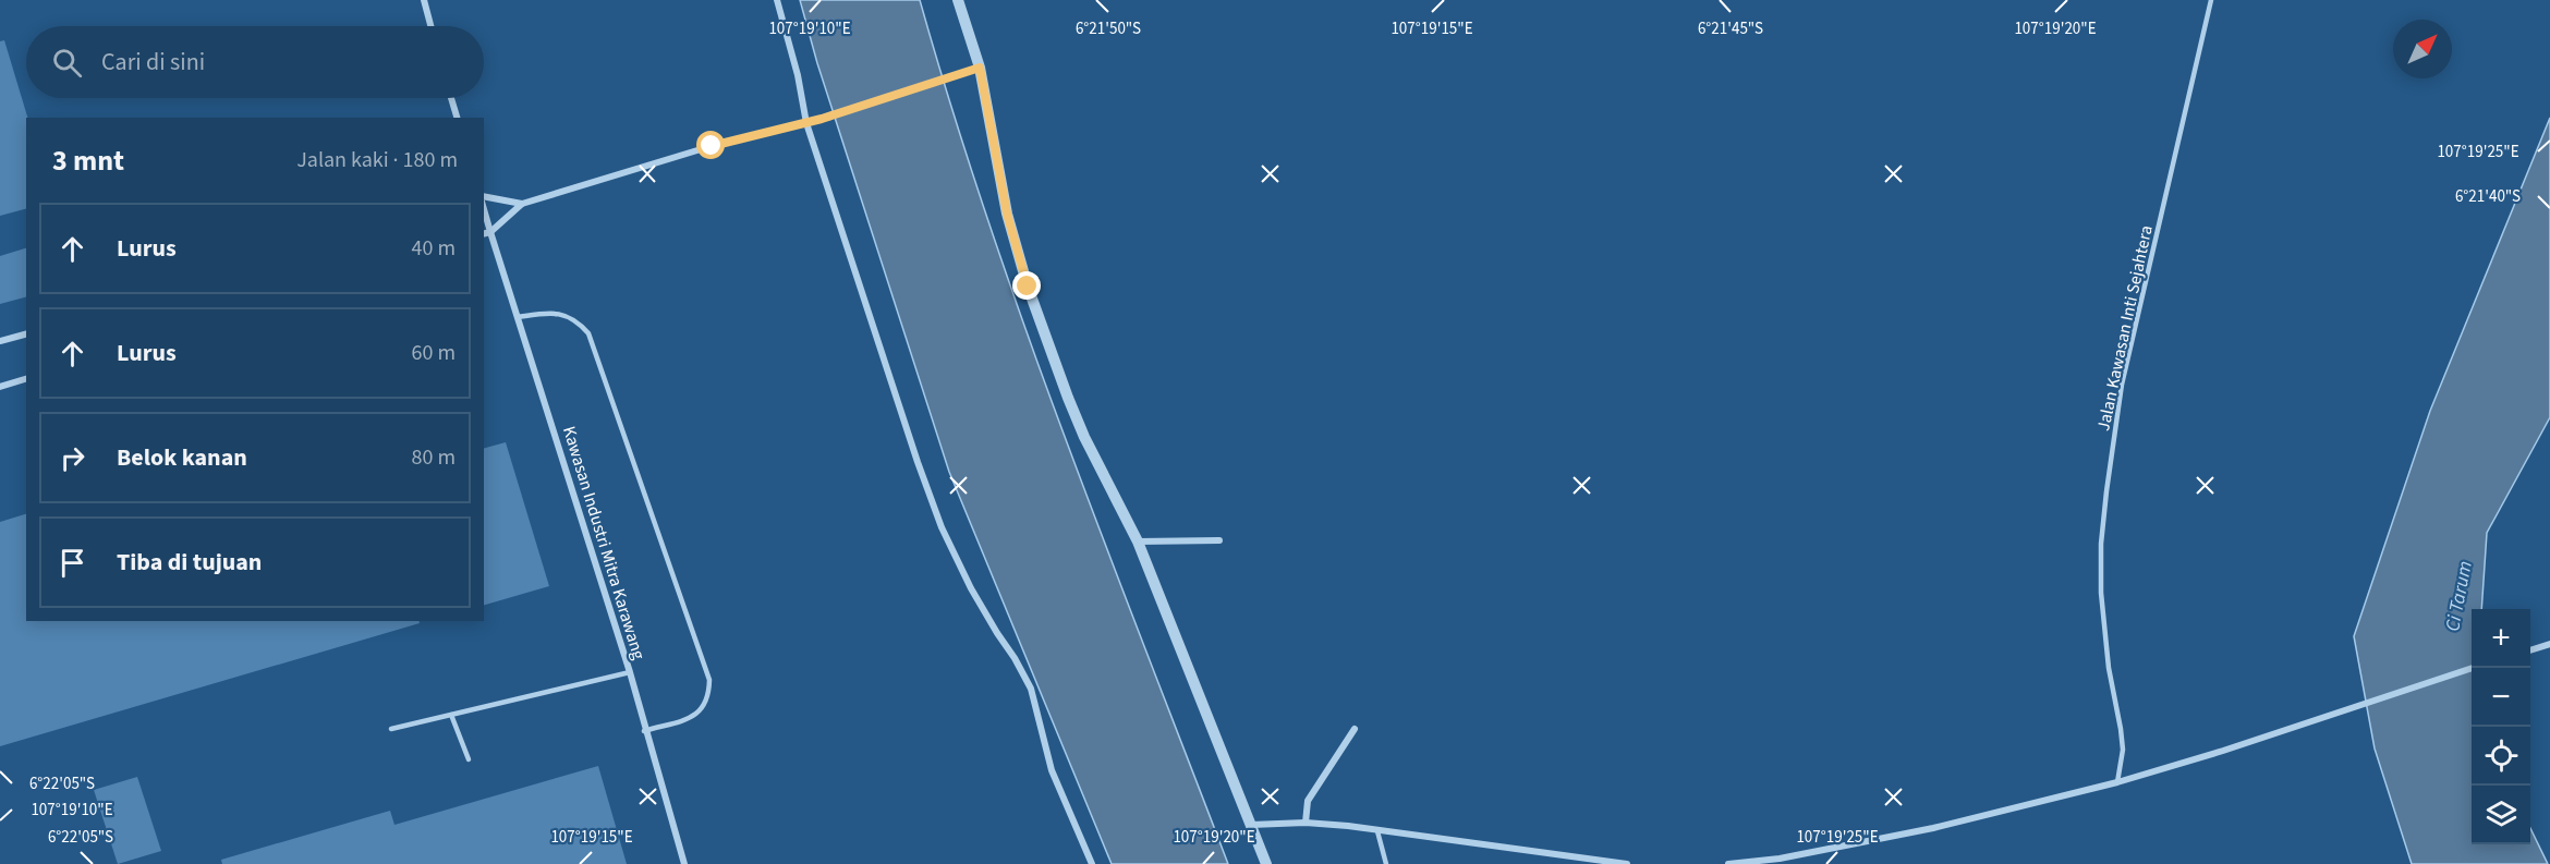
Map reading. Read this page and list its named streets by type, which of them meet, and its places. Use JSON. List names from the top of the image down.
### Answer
{
  "streets": {
    "street": ["Kawasan Industri Mitra Karawang"],
    "lane": ["Jalan Kawasan Inti Sejahtera"]
  },
  "water": ["Ci Tarum"],
  "north": "top right",
  "page": {
    "search": "Cari di sini",
    "heading": ["3 mnt", "Jalan kaki · 180 m"],
    "list": [
      ["Lurus", "40 m"],
      ["Lurus", "60 m"],
      ["Belok kanan", "80 m"],
      "Tiba di tujuan"
    ],
    "map_buttons": ["+", "−"]
  },
  "coordinates": [
    "107°19'10\"E",
    "6°21'50\"S",
    "107°19'15\"E",
    "6°21'45\"S",
    "107°19'20\"E",
    "107°19'25\"E",
    "6°21'40\"S",
    "6°22'05\"S"
  ]
}
